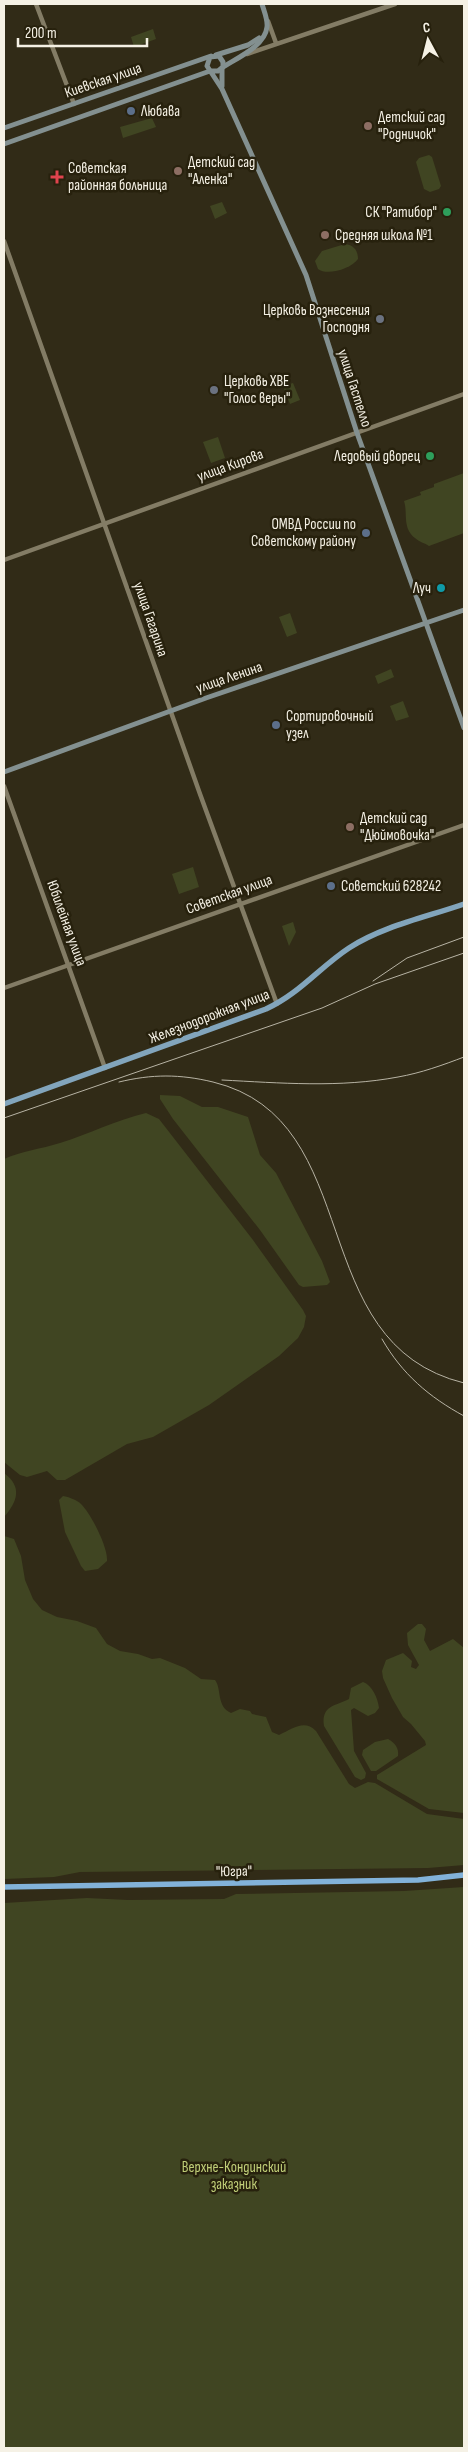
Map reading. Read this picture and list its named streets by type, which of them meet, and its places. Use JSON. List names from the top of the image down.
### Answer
{
  "streets": {
    "highway": ["\"Югра\""],
    "main road": [
      "Киевская улица",
      "улица Гастелло",
      "улица Ленина",
      "Железнодорожная улица"
    ],
    "street": [
      "улица Кирова",
      "улица Гагарина",
      "Советская улица",
      "Юбилейная улица"
    ]
  },
  "crossings": [
    ["Киевская улица", "улица Гастелло"],
    ["улица Гастелло", "улица Кирова"],
    ["улица Гастелло", "улица Ленина"],
    ["улица Кирова", "улица Гагарина"],
    ["улица Гагарина", "улица Ленина"],
    ["улица Гагарина", "Советская улица"],
    ["улица Гагарина", "Железнодорожная улица"],
    ["Советская улица", "Юбилейная улица"],
    ["Юбилейная улица", "Железнодорожная улица"]
  ],
  "parks": ["Верхне-Кондинский заказник"],
  "places": {
    "other": [
      "Любава",
      "Детский сад \"Родничок\"",
      "Детский сад \"Аленка\"",
      "СК \"Ратибор\"",
      "Средняя школа №1",
      "Церковь Вознесения Господня",
      "Церковь ХВЕ \"Голос веры\"",
      "Ледовый дворец",
      "ОМВД России по Советскому району",
      "Луч",
      "Сортировочный узел",
      "Детский сад \"Дюймовочка\"",
      "Советский 628242"
    ],
    "health": ["Советская районная больница"]
  },
  "scale_bar": "200 m",
  "north": "top"
}
